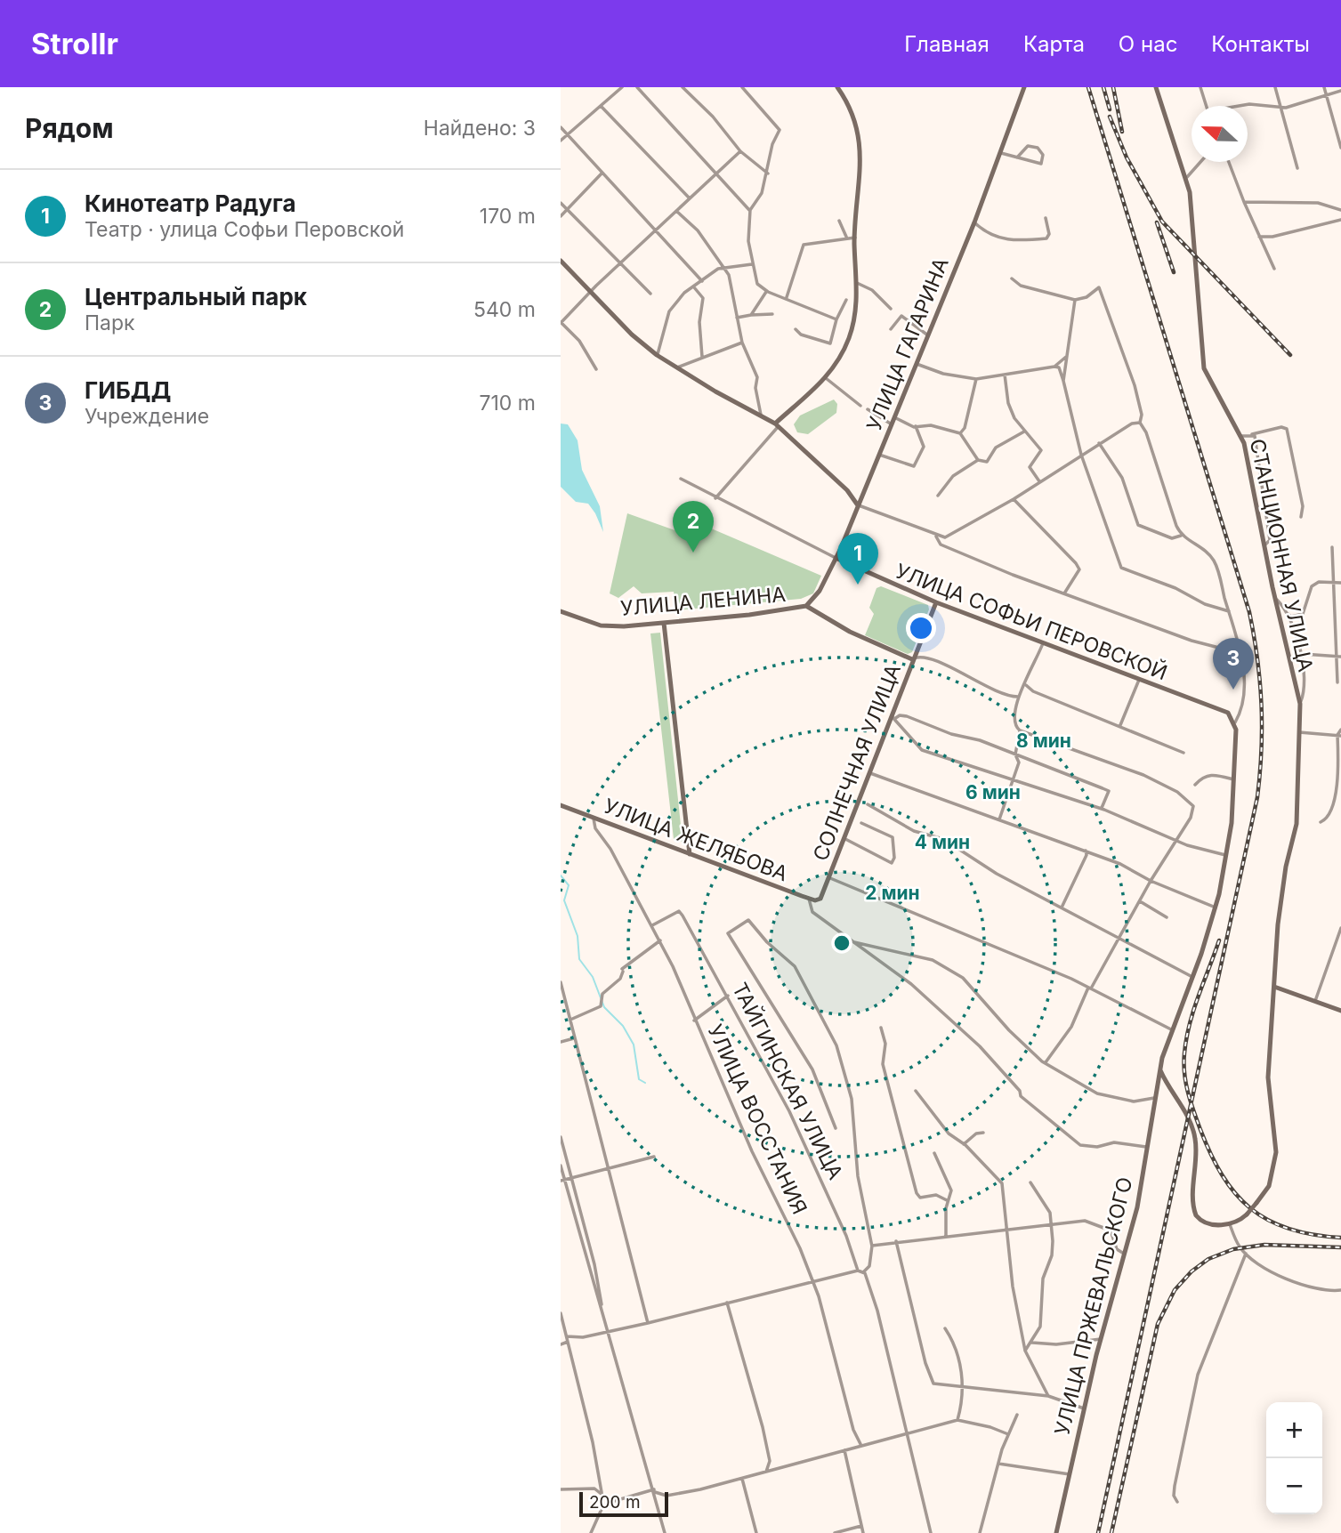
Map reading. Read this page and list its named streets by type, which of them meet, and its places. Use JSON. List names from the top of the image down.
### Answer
{
  "streets": {
    "main road": [
      "УЛИЦА ГАГАРИНА",
      "СТАНЦИОННАЯ УЛИЦА",
      "УЛИЦА ЛЕНИНА",
      "УЛИЦА СОФЬИ ПЕРОВСКОЙ",
      "СОЛНЕЧНАЯ УЛИЦА",
      "УЛИЦА ЖЕЛЯБОВА",
      "УЛИЦА ПРЖЕВАЛЬСКОГО"
    ],
    "street": ["ТАЙГИНСКАЯ УЛИЦА", "УЛИЦА ВОССТАНИЯ"]
  },
  "crossings": [
    ["УЛИЦА ГАГАРИНА", "УЛИЦА ЛЕНИНА"],
    ["УЛИЦА ГАГАРИНА", "УЛИЦА СОФЬИ ПЕРОВСКОЙ"],
    ["УЛИЦА ЛЕНИНА", "СОЛНЕЧНАЯ УЛИЦА"],
    ["УЛИЦА СОФЬИ ПЕРОВСКОЙ", "СОЛНЕЧНАЯ УЛИЦА"],
    ["УЛИЦА СОФЬИ ПЕРОВСКОЙ", "УЛИЦА ПРЖЕВАЛЬСКОГО"],
    ["СОЛНЕЧНАЯ УЛИЦА", "УЛИЦА ЖЕЛЯБОВА"],
    ["УЛИЦА ЖЕЛЯБОВА", "УЛИЦА ВОССТАНИЯ"],
    ["ТАЙГИНСКАЯ УЛИЦА", "УЛИЦА ВОССТАНИЯ"]
  ],
  "scale_bar": "200 m",
  "north": "left",
  "page": {
    "header": "Strollr",
    "nav": [
      "Главная",
      "Карта",
      "О нас",
      "Контакты"
    ],
    "heading": ["Рядом", "Найдено: 3"],
    "list": [
      {
        "mark": "1",
        "name": "Кинотеатр Радуга",
        "note": "Театр · улица Софьи Перовской",
        "value": "170 m"
      },
      {
        "mark": "2",
        "name": "Центральный парк",
        "note": "Парк",
        "value": "540 m"
      },
      {
        "mark": "3",
        "name": "ГИБДД",
        "note": "Учреждение",
        "value": "710 m"
      }
    ],
    "pins": ["2", "1", "3"],
    "map_buttons": ["+", "−"],
    "scale": "200 m"
  },
  "rings": [
    "8 мин",
    "6 мин",
    "4 мин",
    "2 мин"
  ]
}
